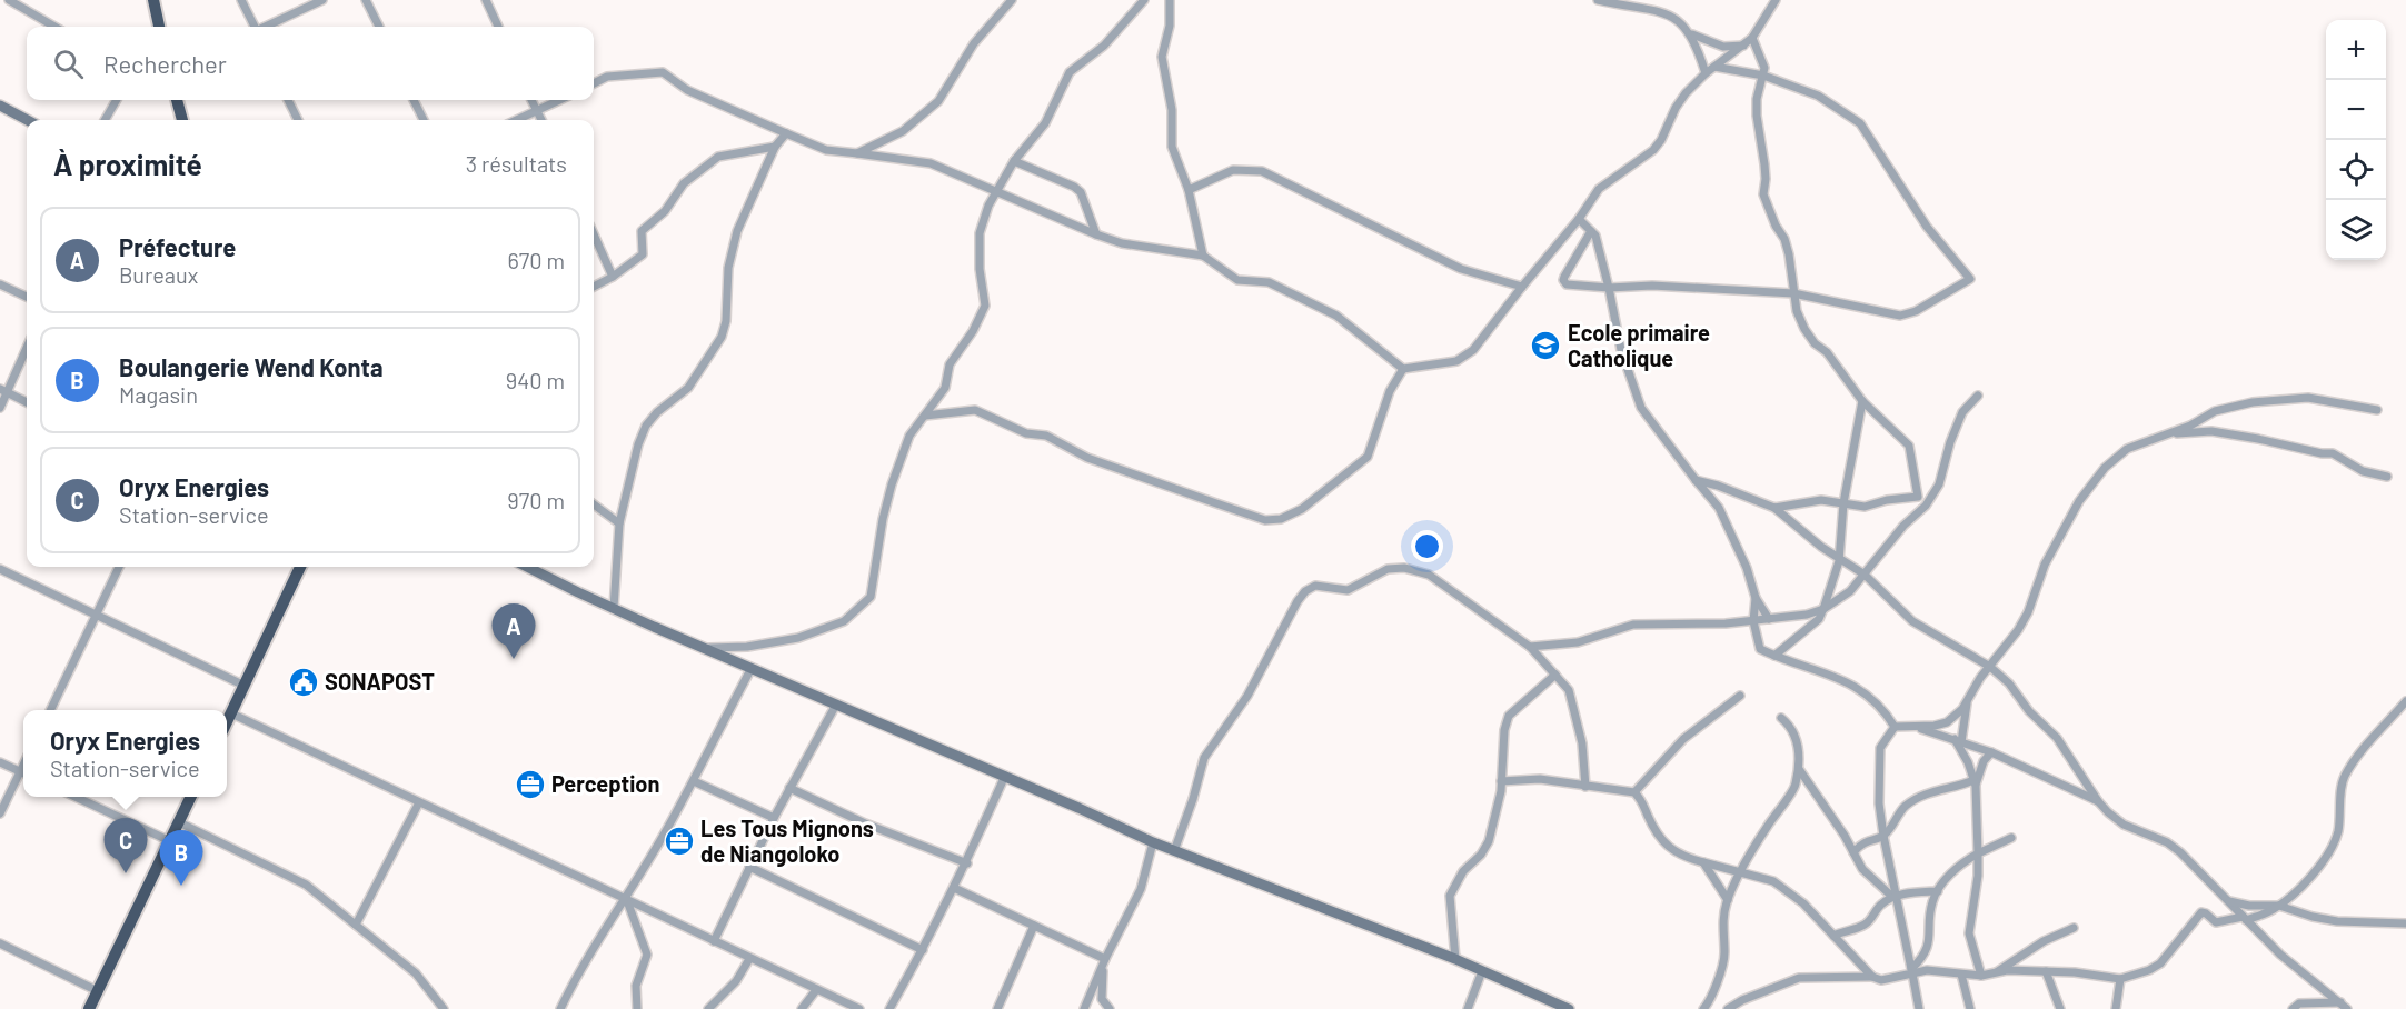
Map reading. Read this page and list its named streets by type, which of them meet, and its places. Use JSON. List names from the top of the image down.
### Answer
{
  "places": {
    "school or university": ["Ecole primaire Catholique"],
    "public building": ["SONAPOST"],
    "office": ["Perception", "Les Tous Mignons de Niangoloko"]
  },
  "page": {
    "map_buttons": ["+", "−"],
    "search": "Rechercher",
    "heading": ["À proximité", "3 résultats"],
    "list": [
      {
        "mark": "A",
        "name": "Préfecture",
        "note": "Bureaux",
        "value": "670 m"
      },
      {
        "mark": "B",
        "name": "Boulangerie Wend Konta",
        "note": "Magasin",
        "value": "940 m"
      },
      {
        "mark": "C",
        "name": "Oryx Energies",
        "note": "Station-service",
        "value": "970 m"
      }
    ],
    "pins": ["A", "C", "B"],
    "popup": ["Oryx Energies", "Station-service"]
  }
}
